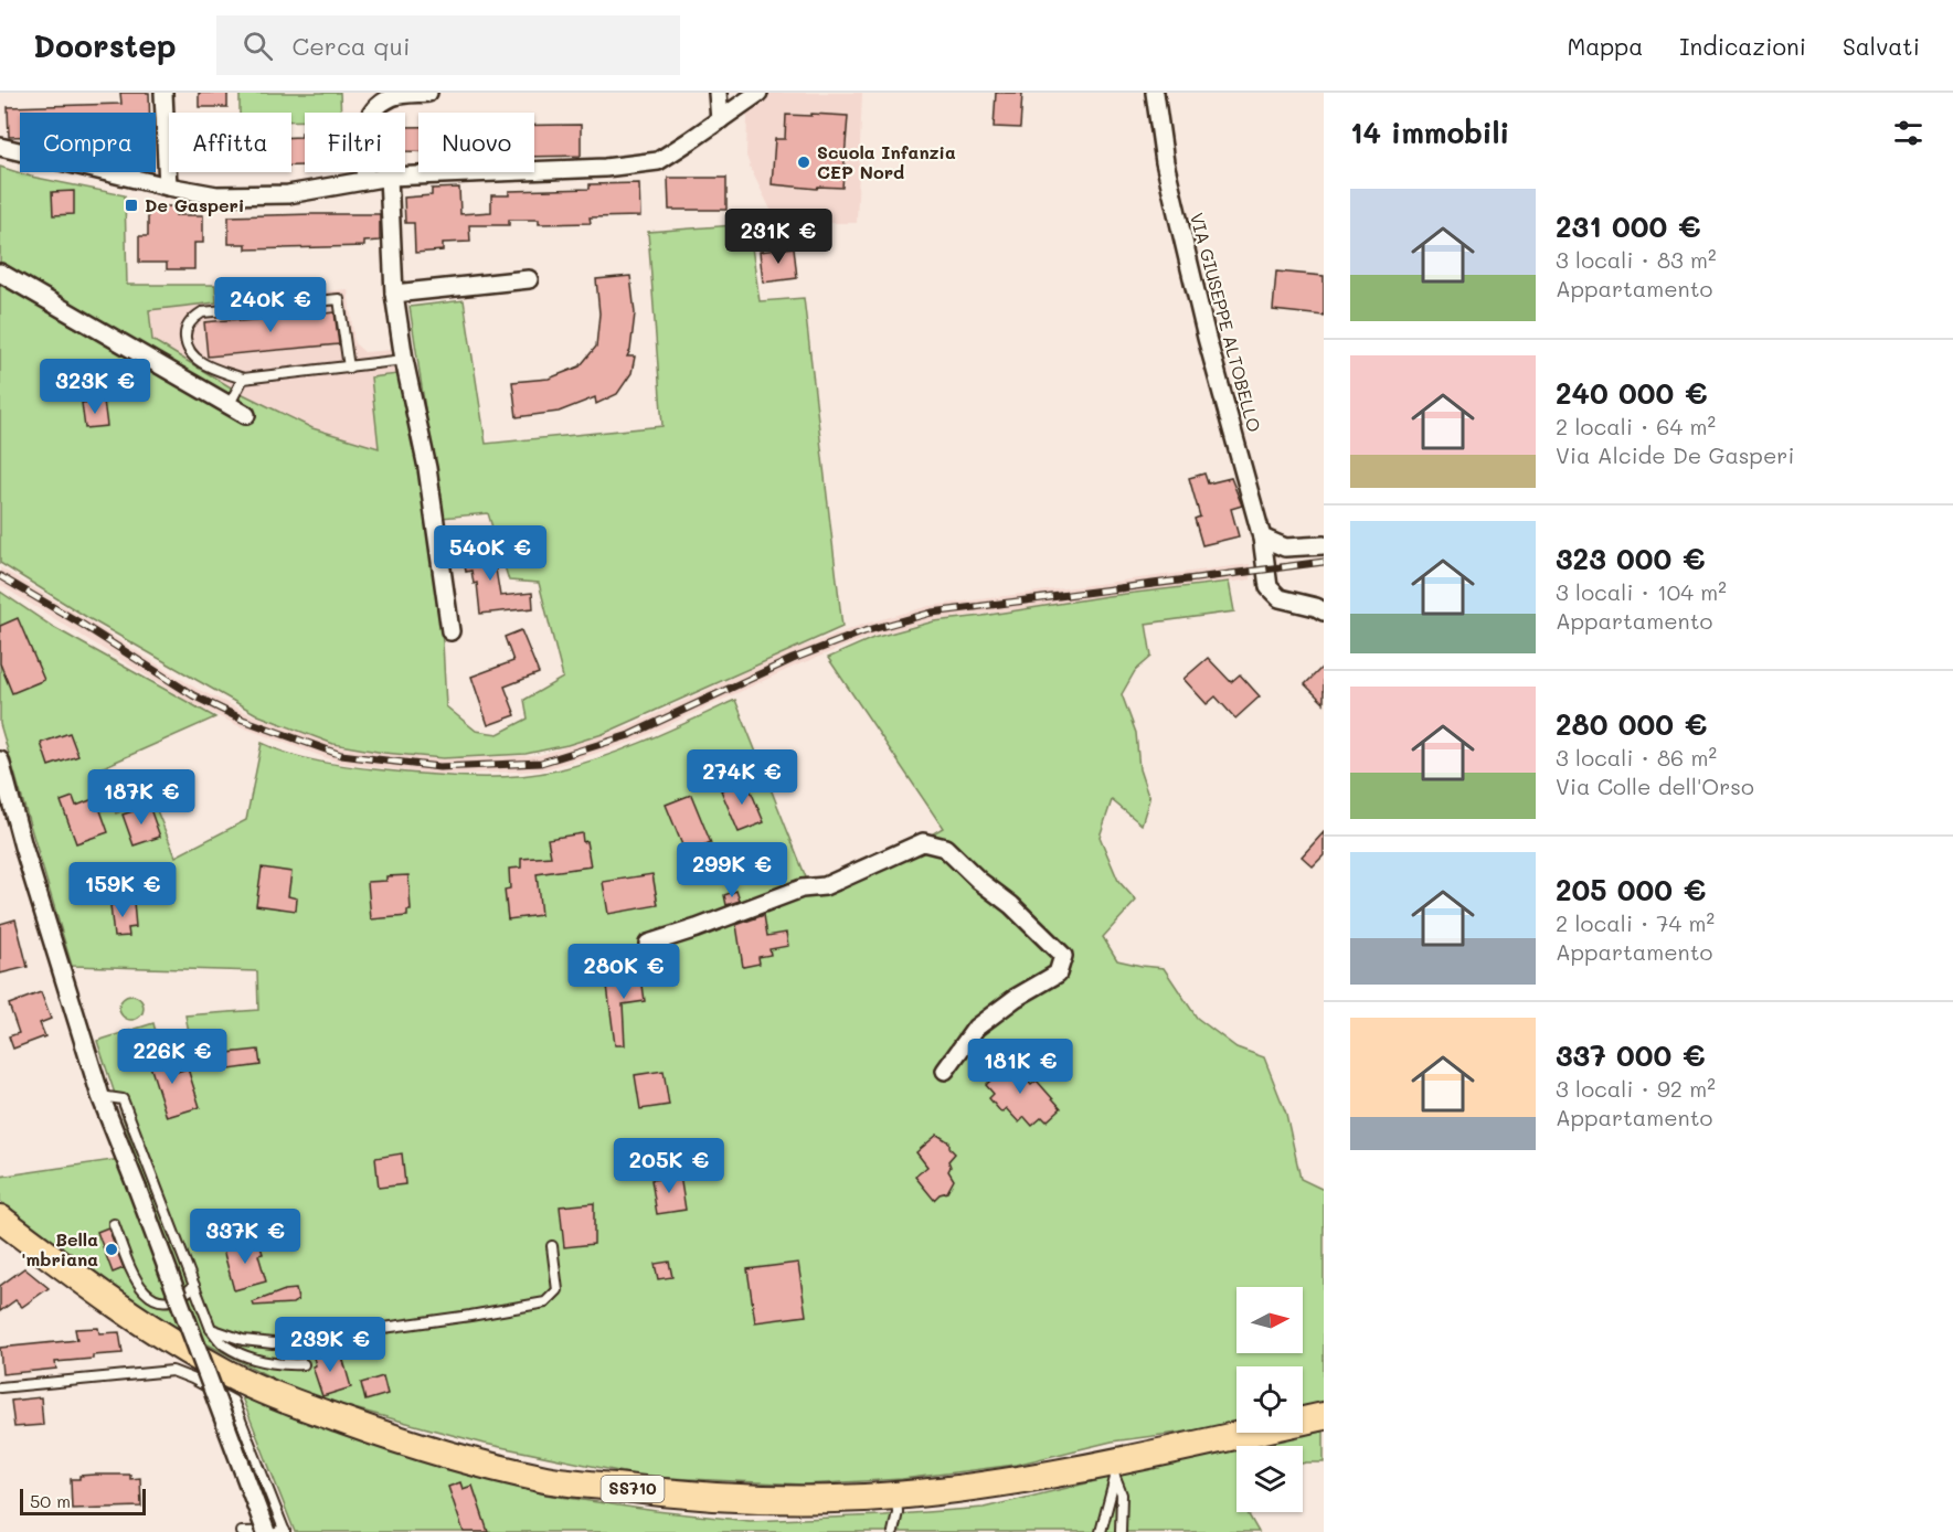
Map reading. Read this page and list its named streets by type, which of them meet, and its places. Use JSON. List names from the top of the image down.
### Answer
{
  "streets": {
    "main road": ["SS710"],
    "street": ["VIA GIUSEPPE ALTOBELLO"]
  },
  "places": {
    "other": ["Scuola Infanzia CEP Nord", "Bella 'mbriana"],
    "transit": ["De Gasperi"]
  },
  "scale_bar": "50 m",
  "north": "right",
  "page": {
    "header": "Doorstep",
    "search": "Cerca qui",
    "nav": ["Mappa", "Indicazioni", "Salvati"],
    "heading": "14 immobili",
    "chip": [
      "Compra",
      "Affitta",
      "Filtri",
      "Nuovo"
    ],
    "list": [
      {
        "name": "231 000 €",
        "note": "3 locali · 83 m² · Appartamento"
      },
      {
        "name": "240 000 €",
        "note": "2 locali · 64 m² · Via Alcide De Gasperi"
      },
      {
        "name": "323 000 €",
        "note": "3 locali · 104 m² · Appartamento"
      },
      {
        "name": "280 000 €",
        "note": "3 locali · 86 m² · Via Colle dell'Orso"
      },
      {
        "name": "205 000 €",
        "note": "2 locali · 74 m² · Appartamento"
      },
      {
        "name": "337 000 €",
        "note": "3 locali · 92 m² · Appartamento"
      }
    ],
    "price": [
      "231K €",
      "240K €",
      "323K €",
      "540K €",
      "274K €",
      "187K €",
      "299K €",
      "159K €",
      "280K €",
      "226K €",
      "181K €",
      "205K €",
      "337K €",
      "239K €"
    ],
    "scale": "50 m"
  }
}
